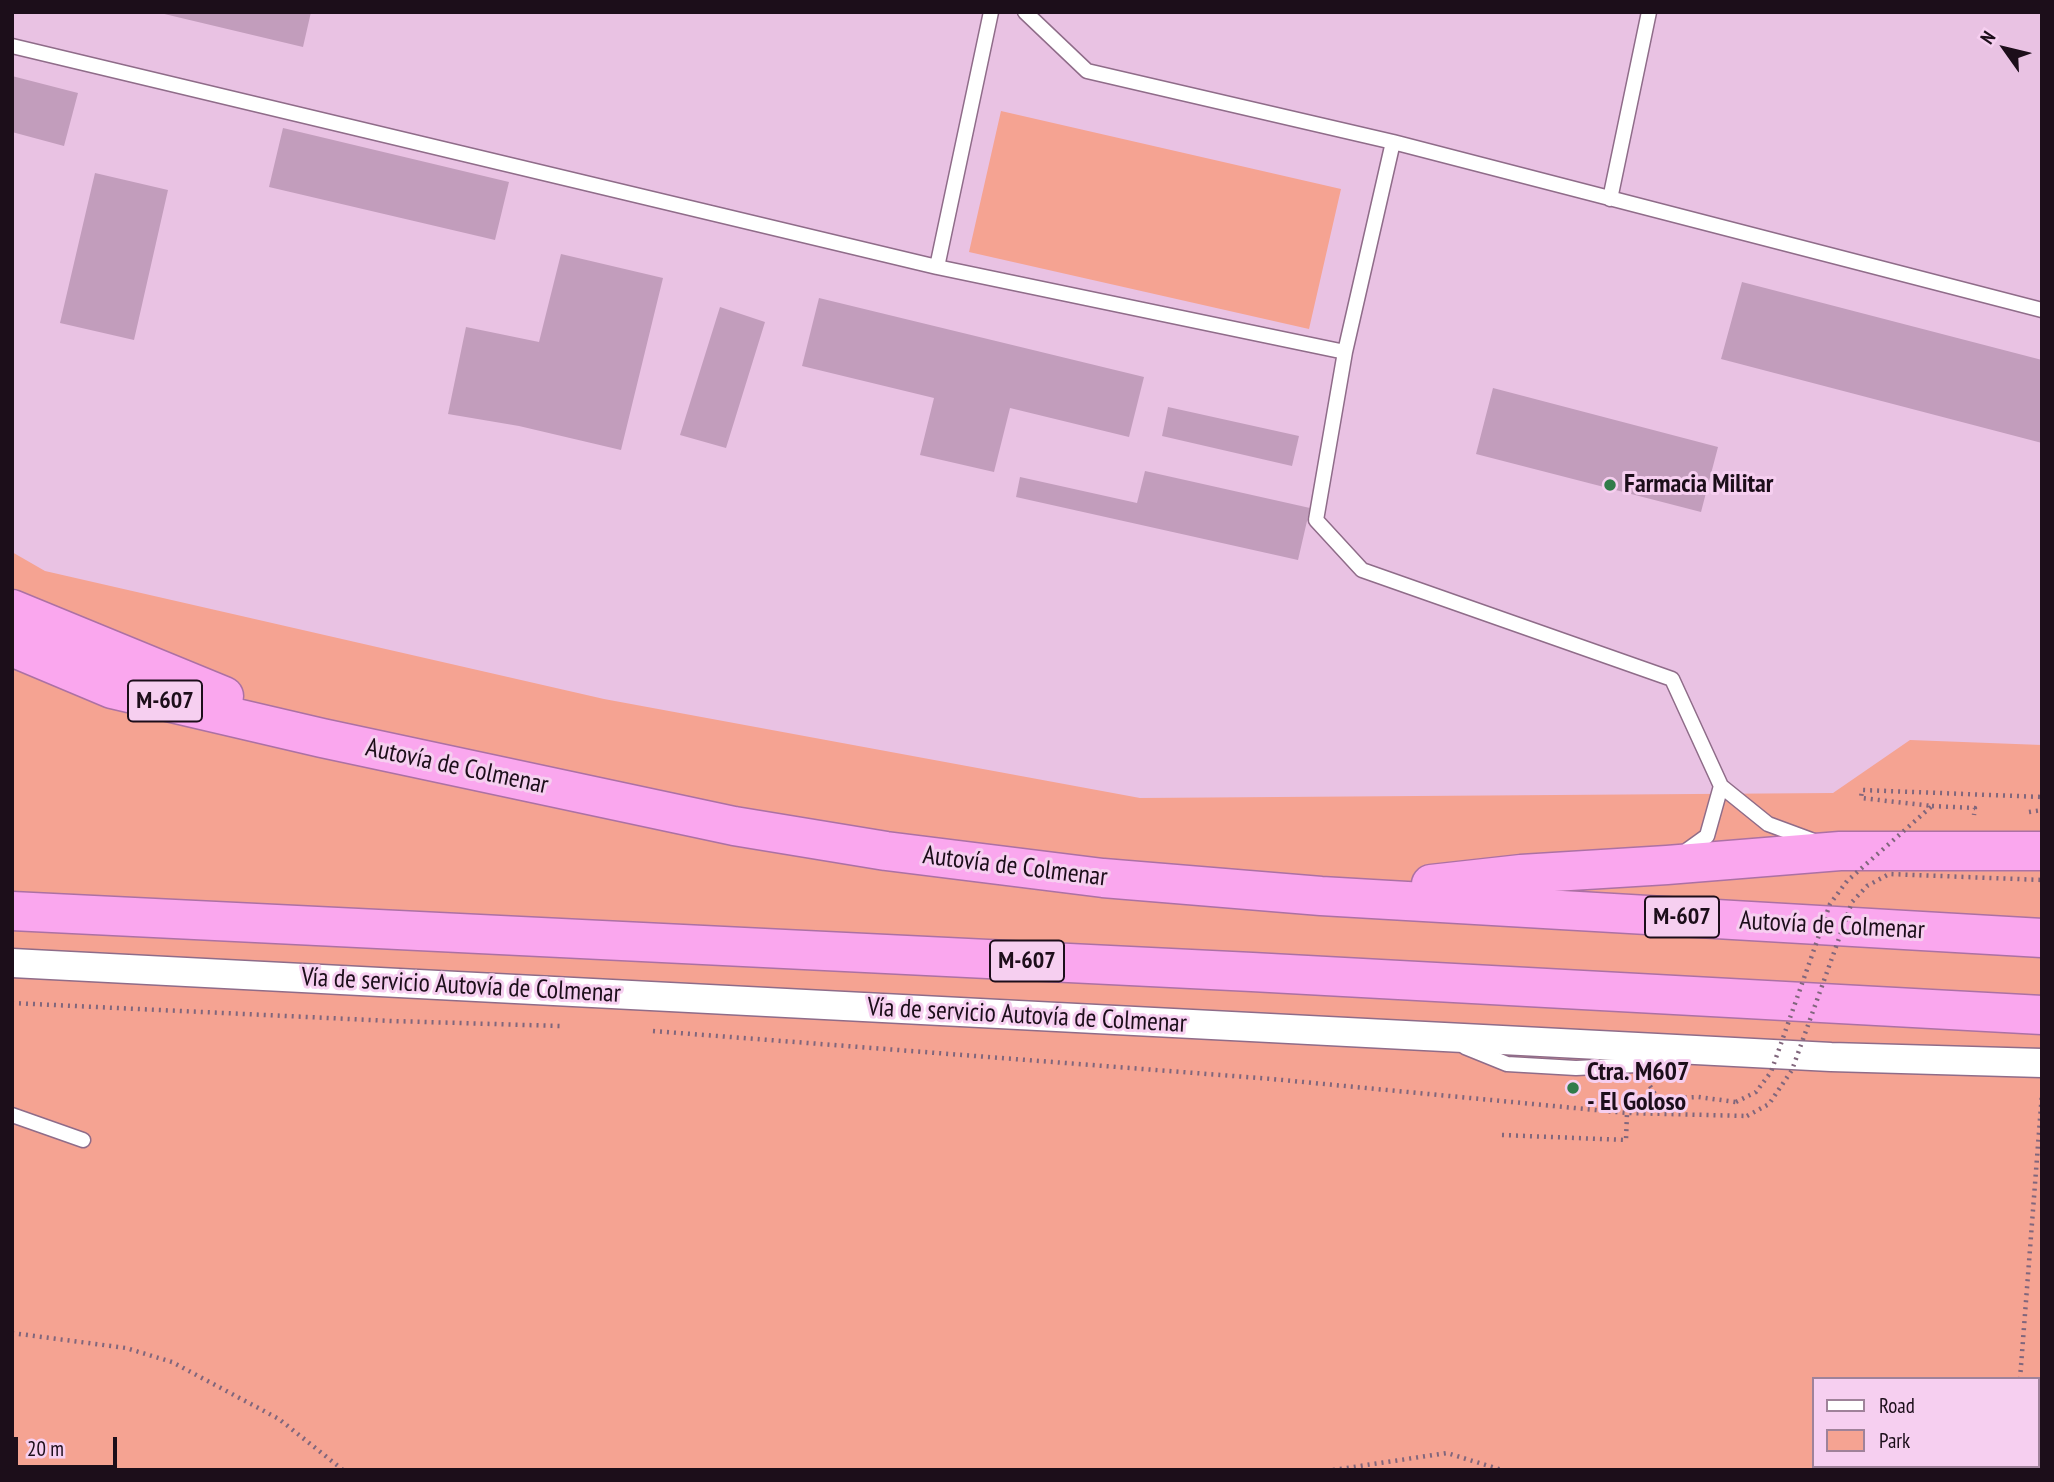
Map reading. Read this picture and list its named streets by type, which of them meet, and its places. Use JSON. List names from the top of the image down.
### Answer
{
  "streets": {
    "highway": ["M-607", "Autovía de Colmenar"],
    "street": ["Vía de servicio Autovía de Colmenar"]
  },
  "places": ["Farmacia Militar", "Ctra. M607 - El Goloso"],
  "legend": ["Road", "Park"],
  "scale_bar": "20 m",
  "north": "top left"
}
